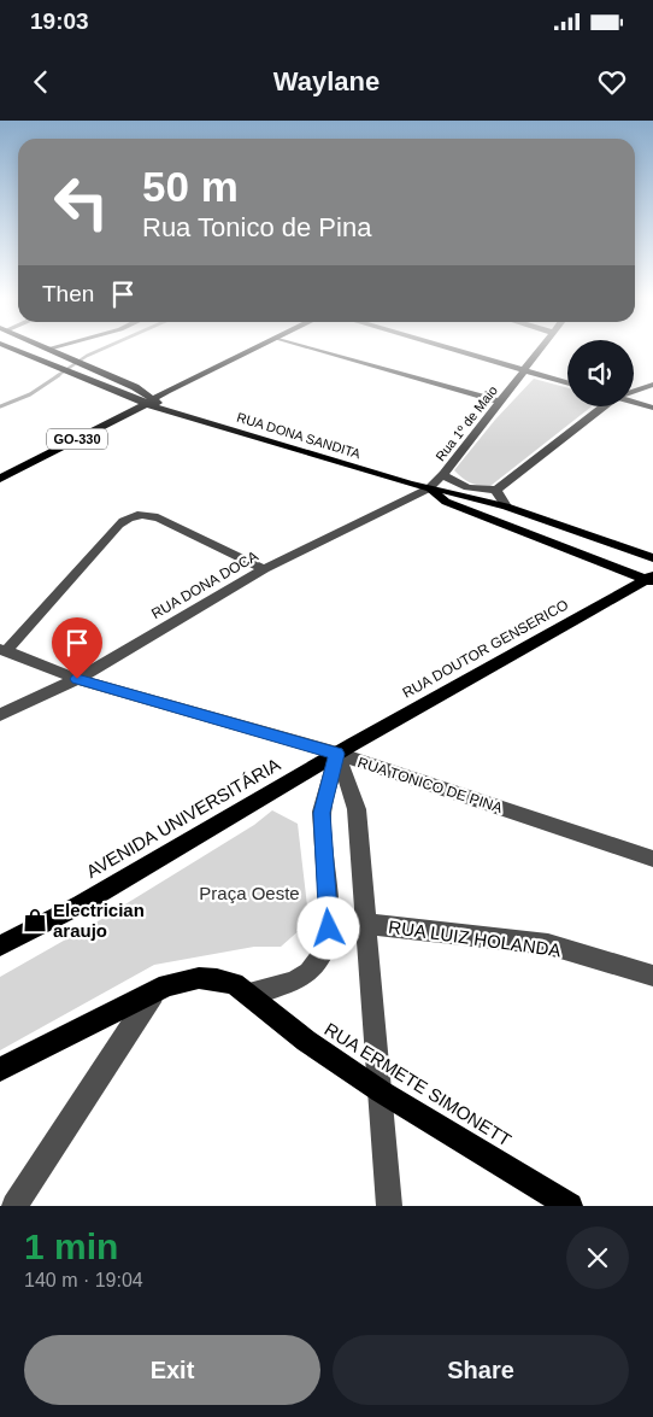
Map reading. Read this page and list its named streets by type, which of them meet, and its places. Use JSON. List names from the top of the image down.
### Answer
{
  "streets": {
    "main road": [
      "RUA DONA SANDITA",
      "GO-330",
      "RUA DOUTOR GENSERICO",
      "AVENIDA UNIVERSITÁRIA",
      "RUA ERMETE SIMONETT"
    ],
    "street": [
      "Rua 1º de Maio",
      "RUA DONA DOCA",
      "RUA TONICO DE PINA",
      "RUA LUIZ HOLANDA"
    ]
  },
  "crossings": [
    ["Rua 1º de Maio", "RUA DONA SANDITA"],
    ["Rua 1º de Maio", "RUA DONA DOCA"],
    ["RUA DONA SANDITA", "GO-330"],
    ["RUA DONA SANDITA", "RUA DONA DOCA"],
    ["RUA DONA DOCA", "RUA TONICO DE PINA"],
    ["RUA DOUTOR GENSERICO", "RUA TONICO DE PINA"],
    ["RUA DOUTOR GENSERICO", "AVENIDA UNIVERSITÁRIA"],
    ["RUA TONICO DE PINA", "AVENIDA UNIVERSITÁRIA"]
  ],
  "parks": ["Praça Oeste"],
  "places": {
    "shop": ["Electrician araujo"]
  },
  "page": {
    "status": "19:03",
    "header": "Waylane",
    "turn": ["50 m", "Rua Tonico de Pina"],
    "then": "Then",
    "heading": ["1 min", "140 m · 19:04"],
    "buttons": ["Exit", "Share"]
  }
}
